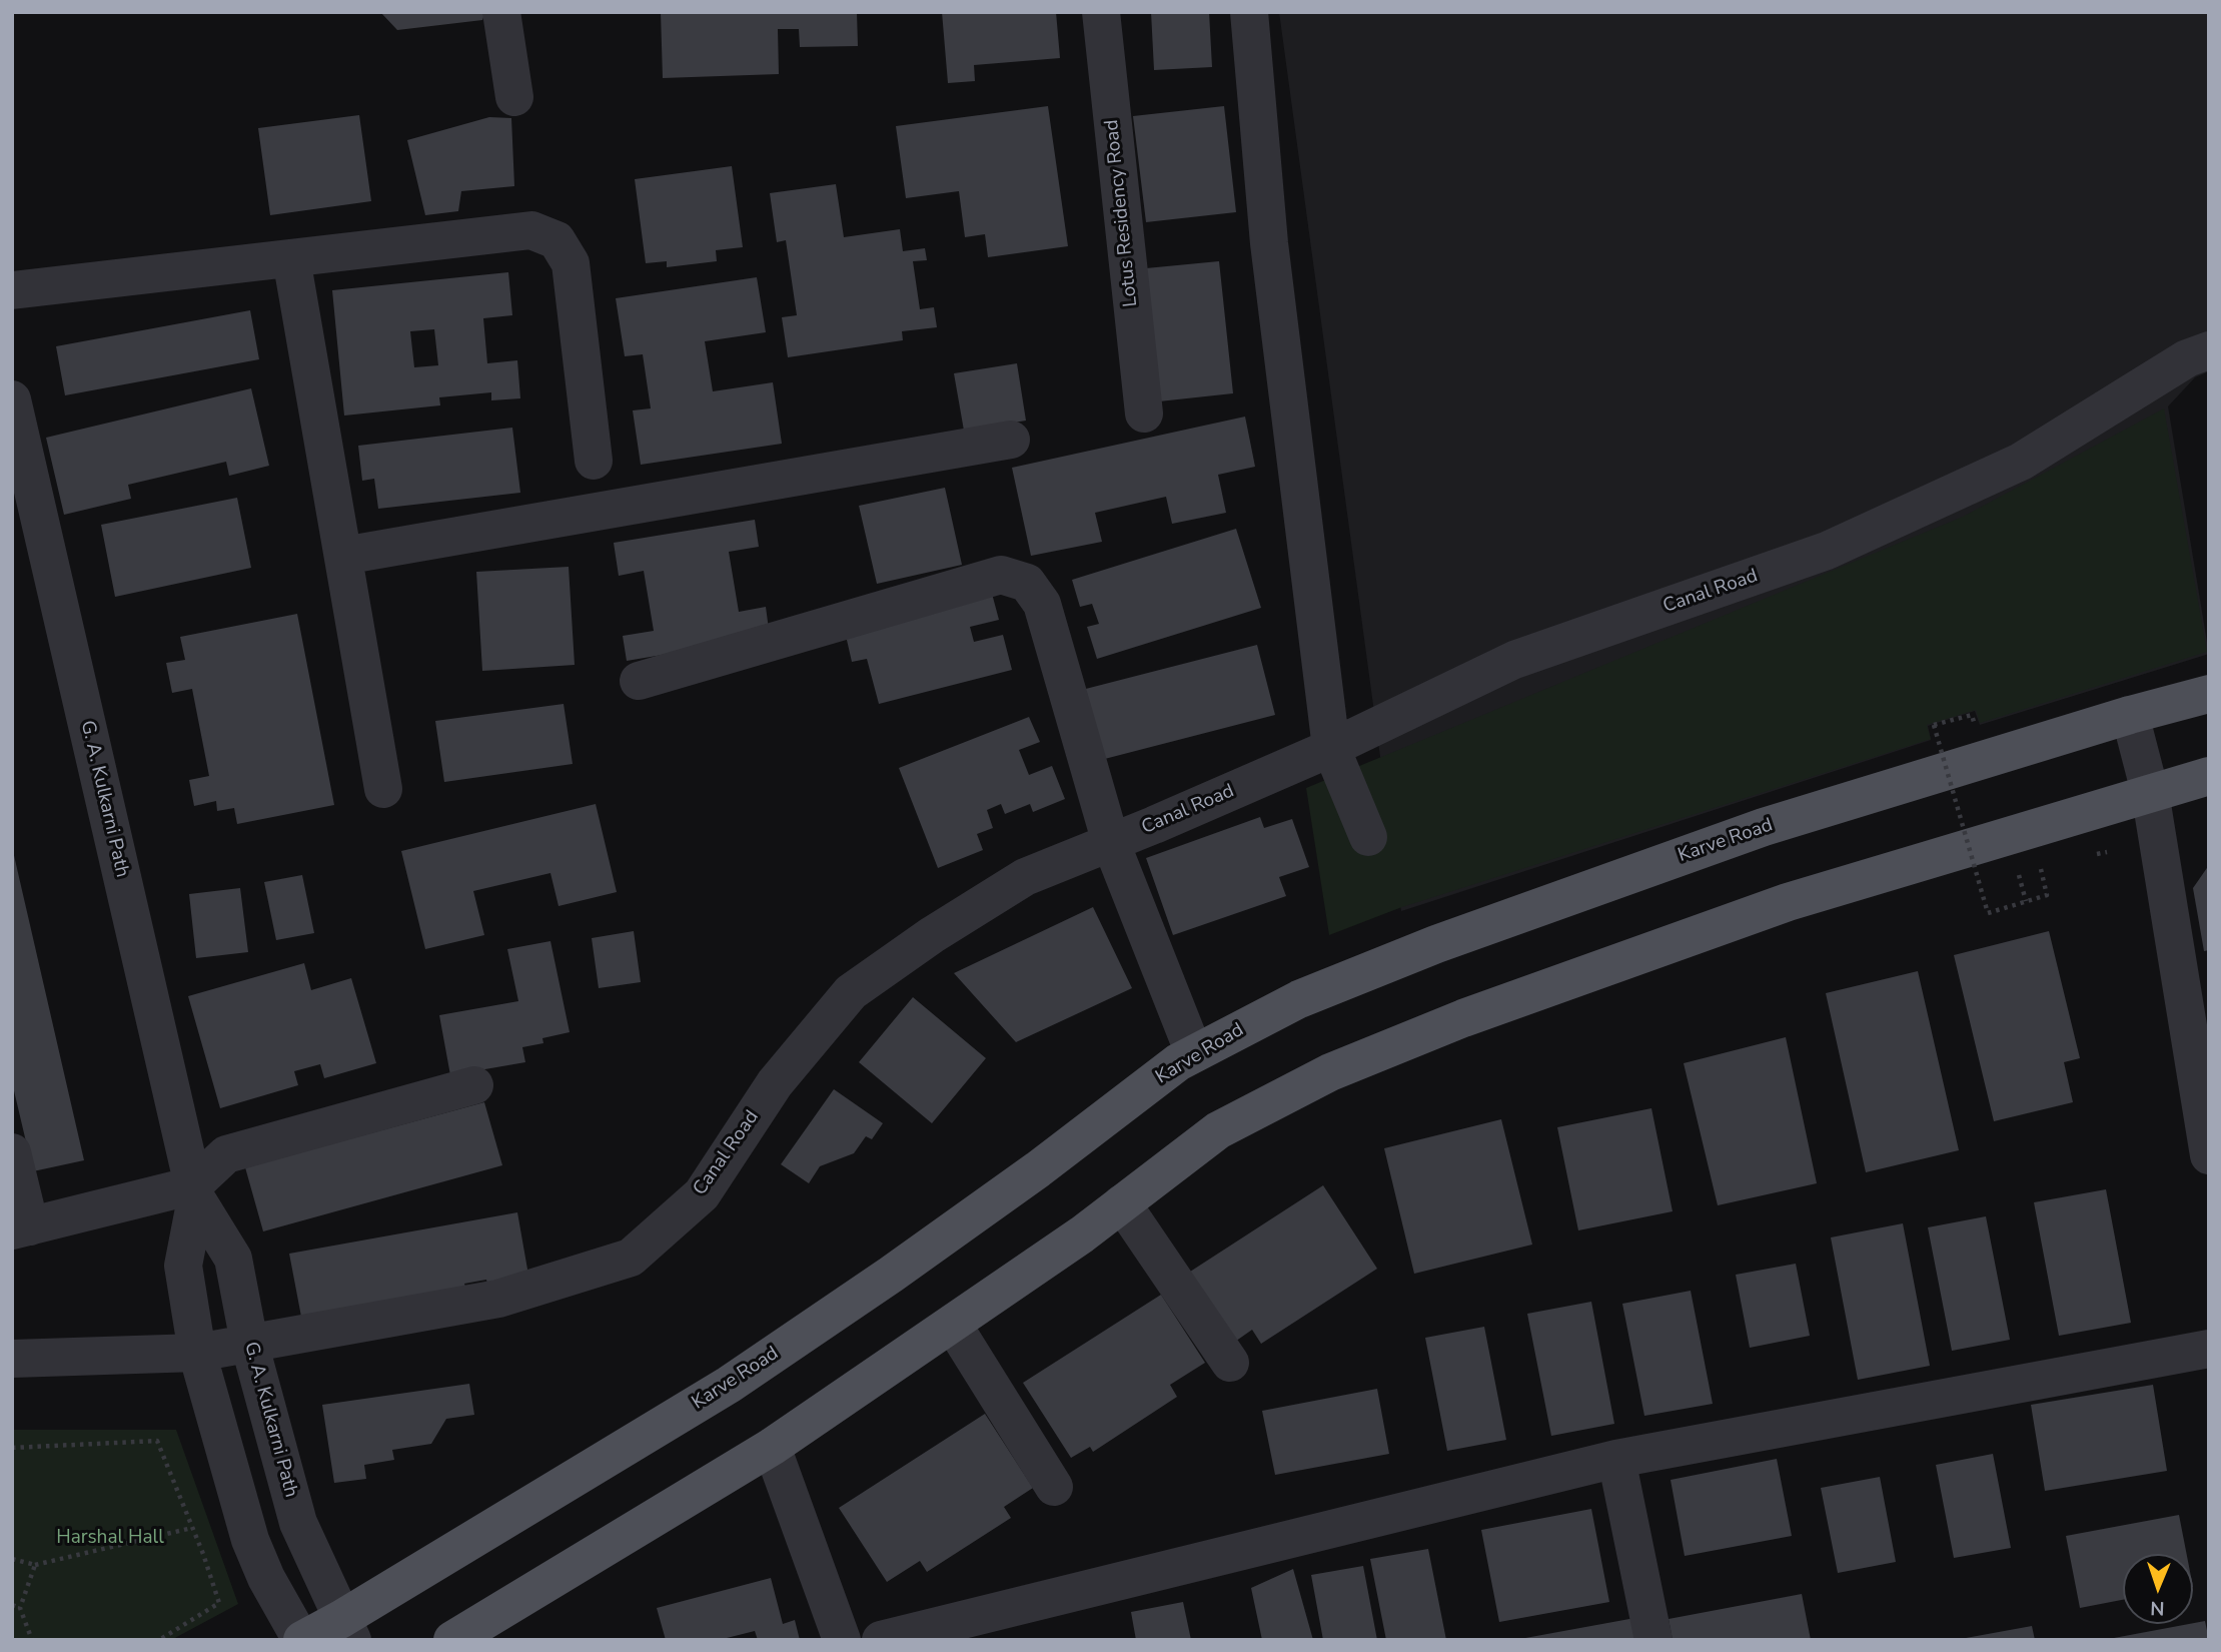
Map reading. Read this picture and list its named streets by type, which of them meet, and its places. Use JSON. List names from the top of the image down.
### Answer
{
  "streets": {
    "main road": ["Karve Road"],
    "street": ["Lotus Residency Road", "Canal Road", "G. A. Kulkarni Path"]
  },
  "crossings": [
    ["Canal Road", "G. A. Kulkarni Path"],
    ["G. A. Kulkarni Path", "Karve Road"]
  ],
  "parks": ["Harshal Hall"],
  "north": "bottom"
}
